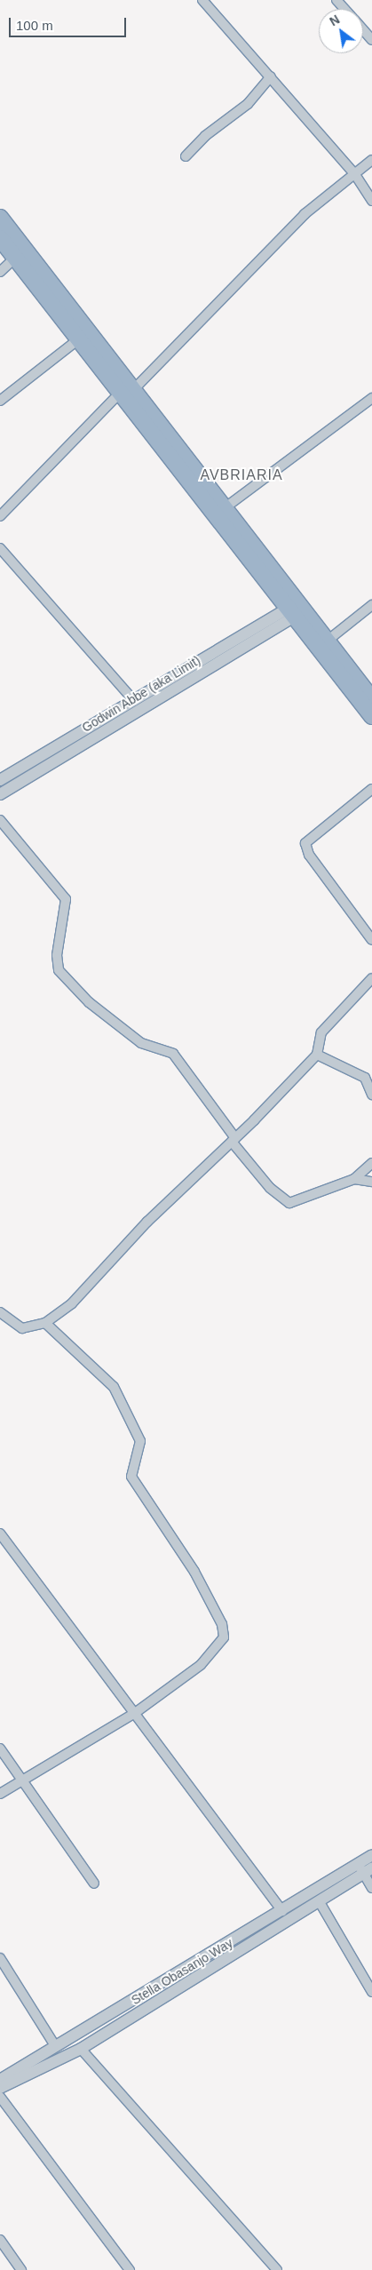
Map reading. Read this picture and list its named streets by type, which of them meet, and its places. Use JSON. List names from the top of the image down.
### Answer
{
  "streets": {
    "street": ["Godwin Abbe (aka Limit)", "Stella Obasanjo Way"]
  },
  "districts": ["AVBRIARIA"],
  "scale_bar": "100 m",
  "north": "top left"
}
